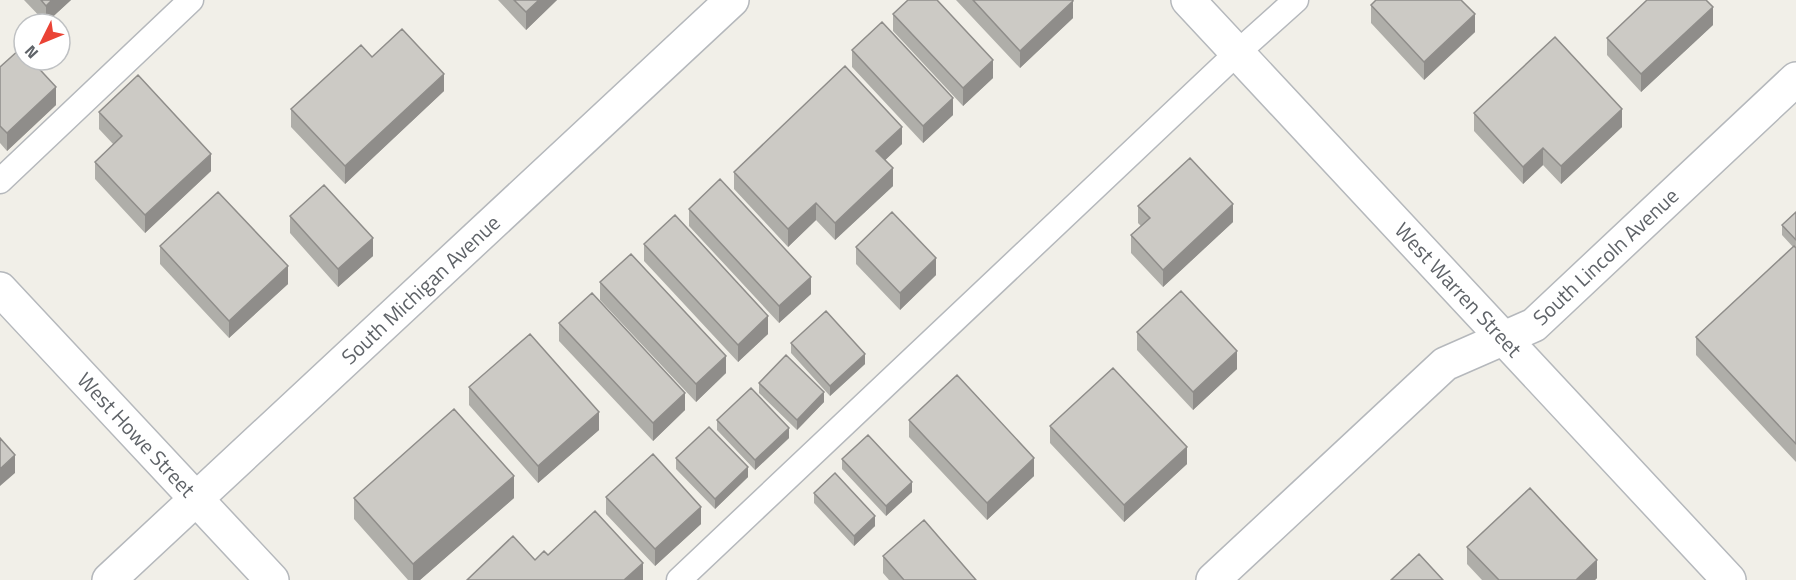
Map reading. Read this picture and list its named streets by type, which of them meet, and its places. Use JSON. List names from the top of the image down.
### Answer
{
  "streets": {
    "street": [
      "South Lincoln Avenue",
      "South Michigan Avenue",
      "West Warren Street",
      "West Howe Street"
    ]
  },
  "crossings": [
    ["South Lincoln Avenue", "West Warren Street"],
    ["South Michigan Avenue", "West Howe Street"]
  ],
  "north": "bottom left"
}
